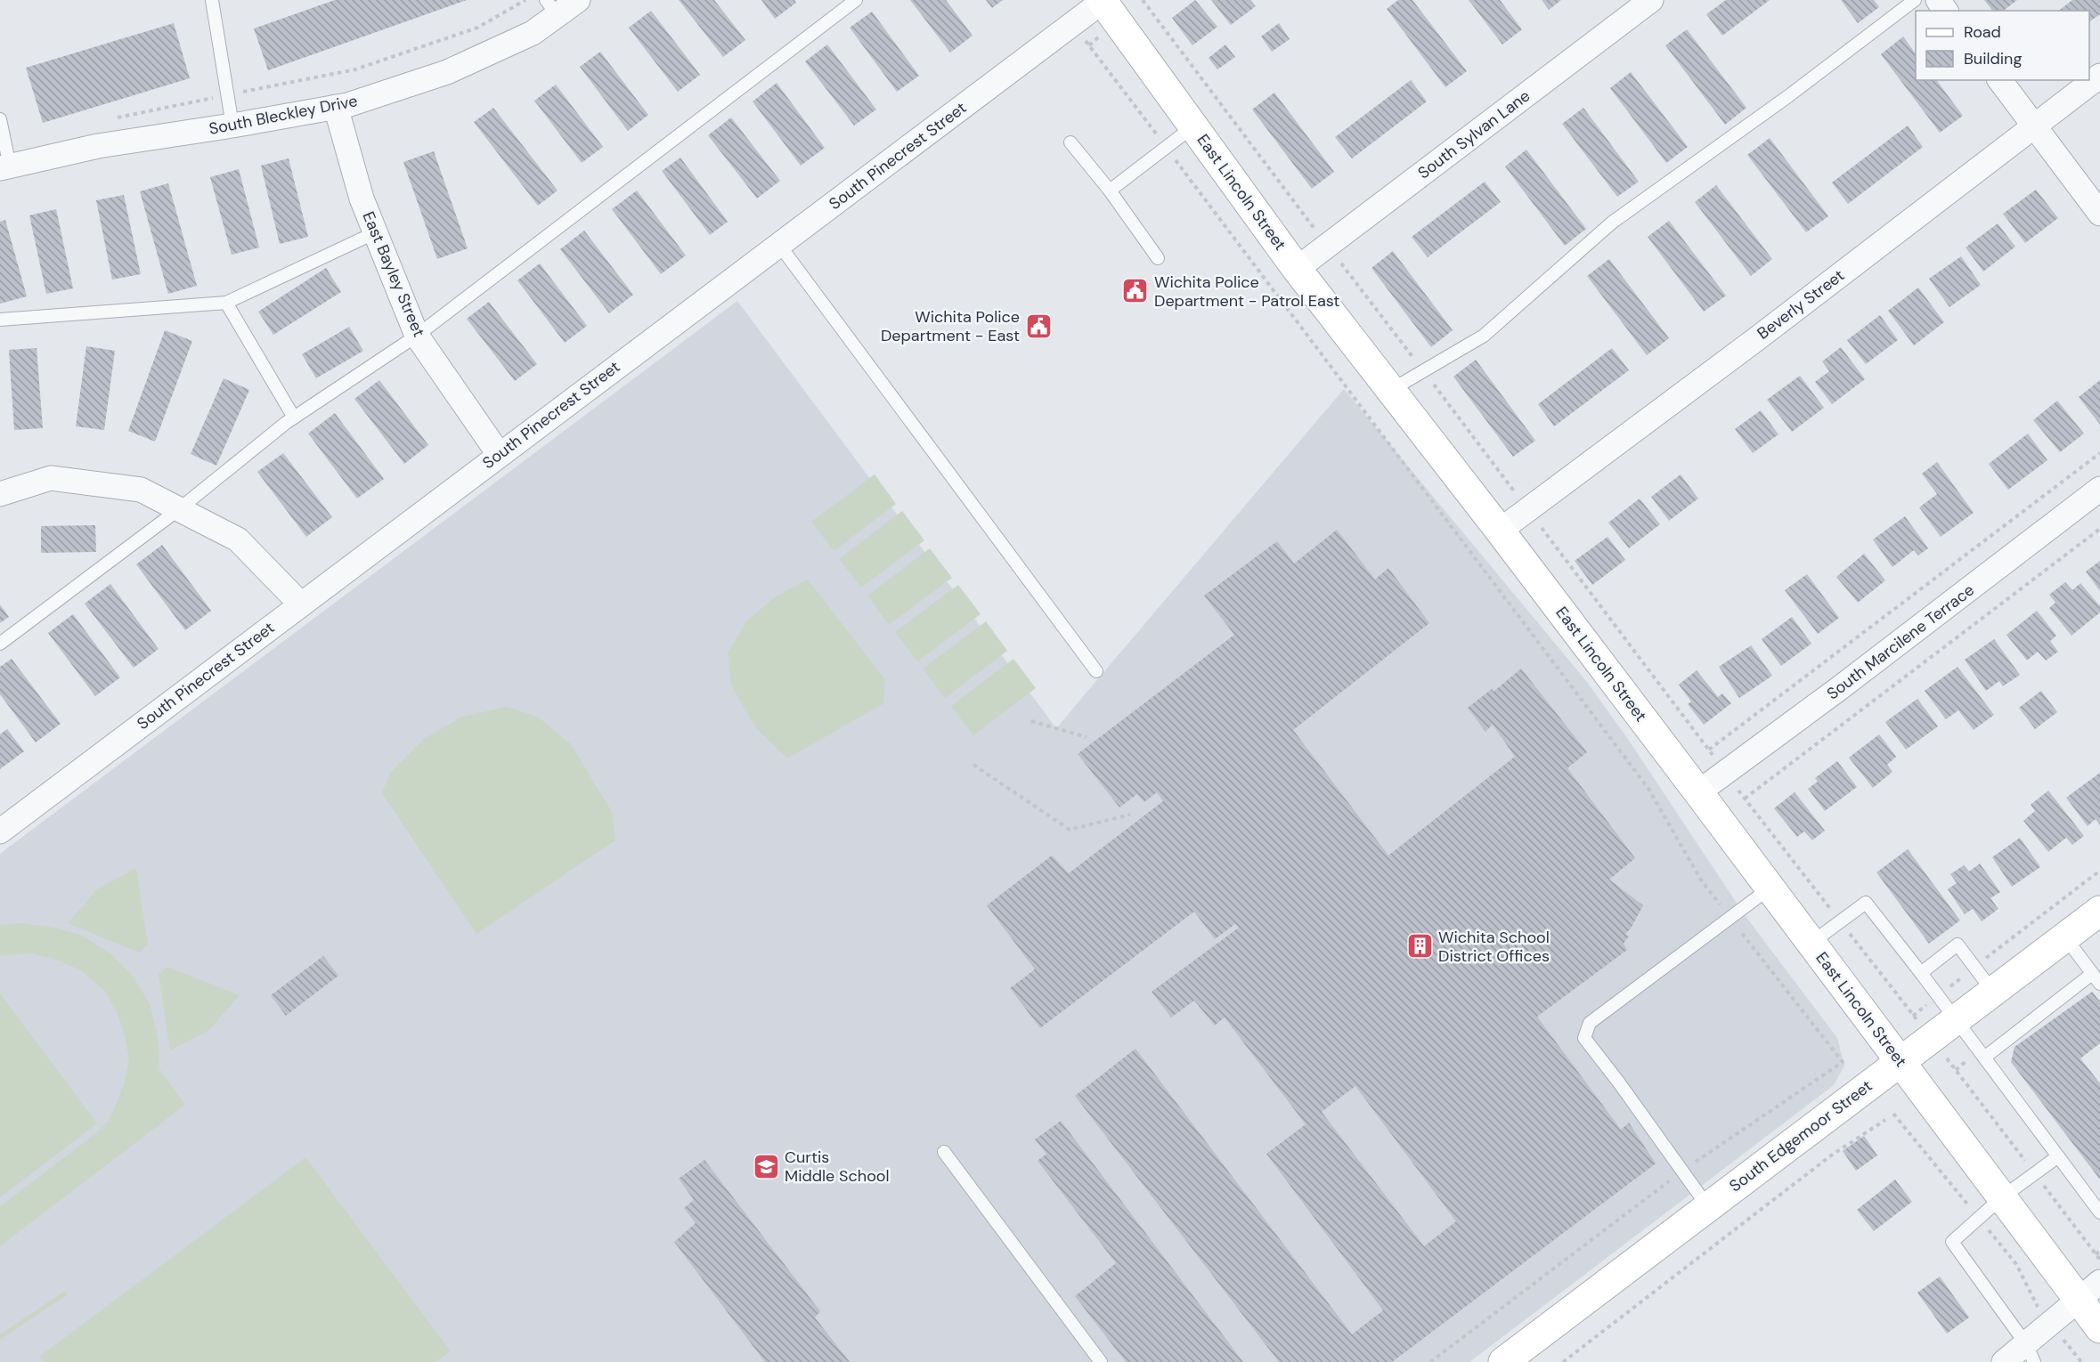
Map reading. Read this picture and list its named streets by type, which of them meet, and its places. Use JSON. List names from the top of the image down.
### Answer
{
  "streets": {
    "street": [
      "South Bleckley Drive",
      "South Sylvan Lane",
      "South Pinecrest Street",
      "East Lincoln Street",
      "East Bayley Street",
      "Beverly Street",
      "South Marcilene Terrace",
      "South Edgemoor Street"
    ]
  },
  "crossings": [
    ["South Bleckley Drive", "East Bayley Street"],
    ["South Sylvan Lane", "East Lincoln Street"],
    ["South Pinecrest Street", "East Lincoln Street"],
    ["South Pinecrest Street", "East Bayley Street"],
    ["East Lincoln Street", "Beverly Street"],
    ["East Lincoln Street", "South Marcilene Terrace"],
    ["East Lincoln Street", "South Edgemoor Street"]
  ],
  "places": {
    "public building": ["Wichita Police Department - Patrol East", "Wichita Police Department - East"],
    "building": ["Wichita School District Offices"],
    "school or university": ["Curtis Middle School"]
  },
  "legend": ["Road", "Building"]
}
